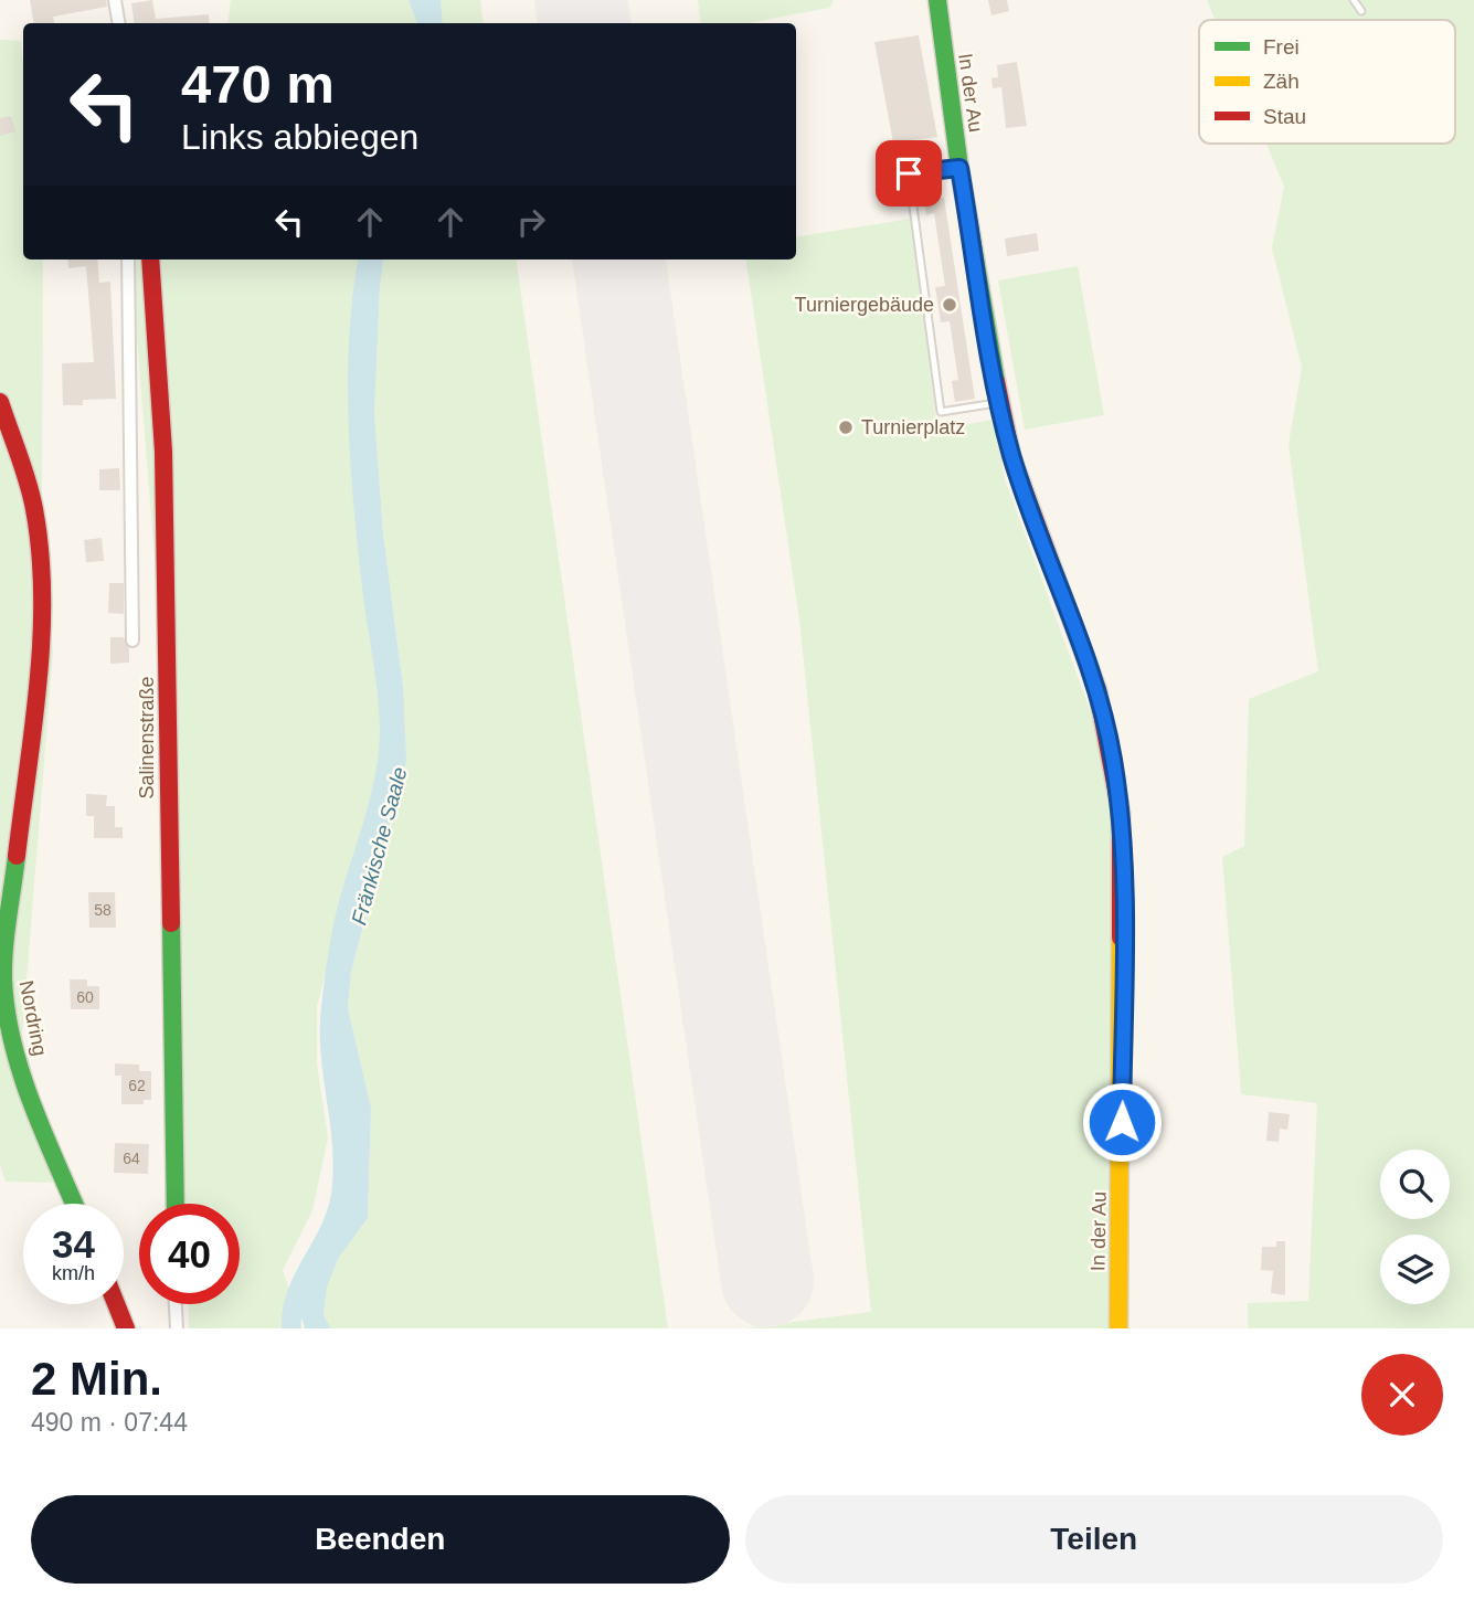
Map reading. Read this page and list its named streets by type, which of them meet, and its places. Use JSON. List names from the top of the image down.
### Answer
{
  "streets": {
    "street": ["In der Au", "Salinenstraße", "Nordring"]
  },
  "water": ["Fränkische Saale"],
  "places": ["Turniergebäude", "Turnierplatz"],
  "house_numbers": [
    "58",
    "60",
    "62",
    "64"
  ],
  "legend": ["Frei", "Zäh", "Stau"],
  "page": {
    "turn": ["470 m", "Links abbiegen"],
    "speed": "34 km/h",
    "limit": "40",
    "heading": ["2 Min.", "490 m · 07:44"],
    "buttons": ["Beenden", "Teilen"]
  }
}
